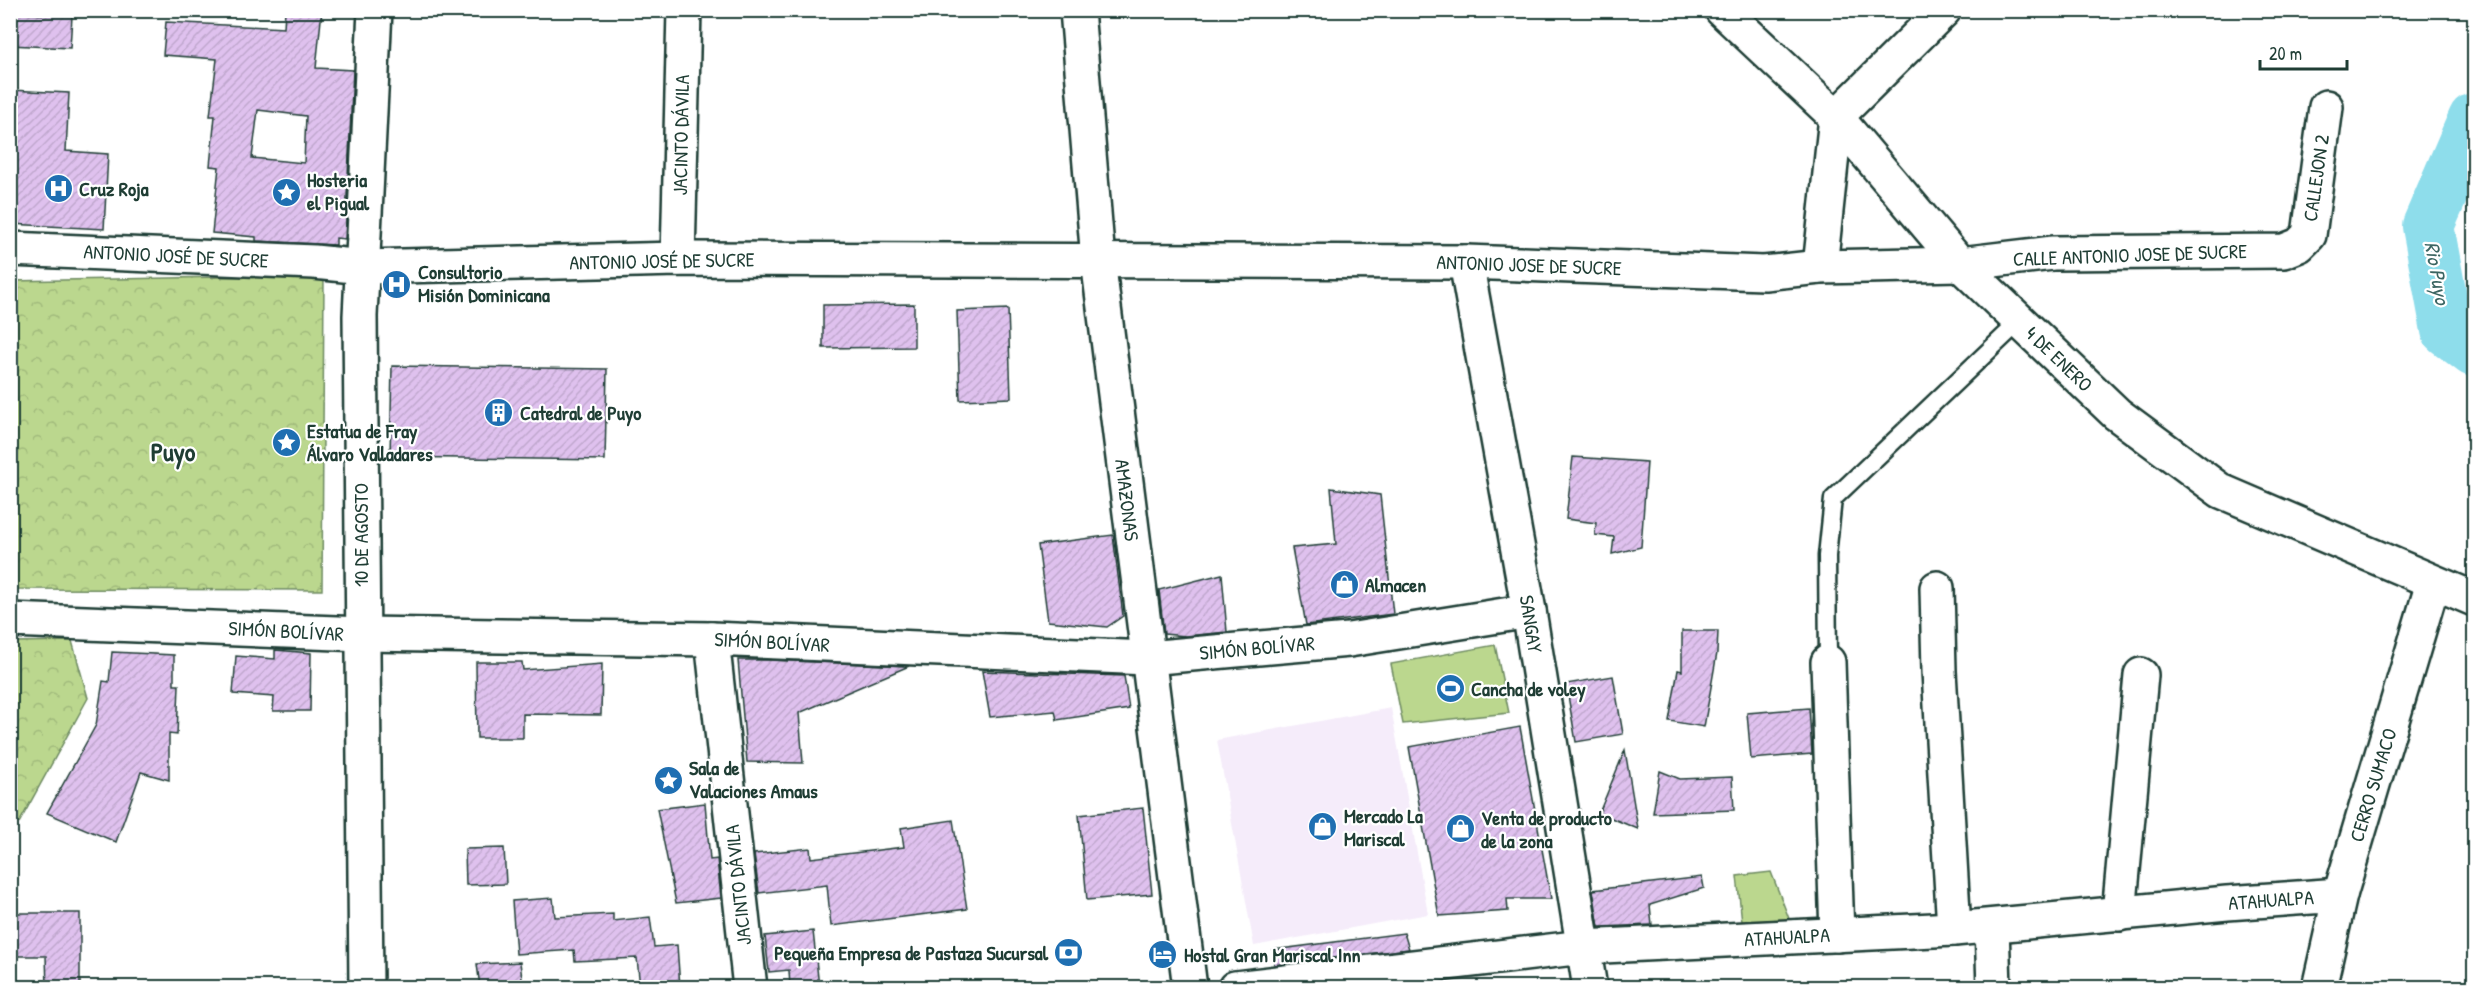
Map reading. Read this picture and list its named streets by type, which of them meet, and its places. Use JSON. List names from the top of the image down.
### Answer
{
  "streets": {
    "street": [
      "JACINTO DÁVILA",
      "CALLEJON 2",
      "CALLE ANTONIO JOSE DE SUCRE",
      "ANTONIO JOSÉ DE SUCRE",
      "ANTONIO JOSE DE SUCRE",
      "4 DE ENERO",
      "AMAZONAS",
      "10 DE AGOSTO",
      "SANGAY",
      "SIMÓN BOLÍVAR",
      "CERRO SUMACO",
      "ATAHUALPA"
    ]
  },
  "crossings": [
    ["JACINTO DÁVILA", "ANTONIO JOSÉ DE SUCRE"],
    ["JACINTO DÁVILA", "SIMÓN BOLÍVAR"],
    ["CALLEJON 2", "CALLE ANTONIO JOSE DE SUCRE"],
    ["CALLE ANTONIO JOSE DE SUCRE", "ANTONIO JOSE DE SUCRE"],
    ["CALLE ANTONIO JOSE DE SUCRE", "4 DE ENERO"],
    ["ANTONIO JOSÉ DE SUCRE", "ANTONIO JOSE DE SUCRE"],
    ["ANTONIO JOSÉ DE SUCRE", "AMAZONAS"],
    ["ANTONIO JOSÉ DE SUCRE", "10 DE AGOSTO"],
    ["ANTONIO JOSE DE SUCRE", "4 DE ENERO"],
    ["ANTONIO JOSE DE SUCRE", "AMAZONAS"],
    ["ANTONIO JOSE DE SUCRE", "SANGAY"],
    ["4 DE ENERO", "CERRO SUMACO"],
    ["AMAZONAS", "SIMÓN BOLÍVAR"],
    ["10 DE AGOSTO", "SIMÓN BOLÍVAR"],
    ["SANGAY", "SIMÓN BOLÍVAR"],
    ["SANGAY", "ATAHUALPA"],
    ["CERRO SUMACO", "ATAHUALPA"]
  ],
  "districts": ["Puyo"],
  "water": ["Rio Puyo"],
  "places": {
    "hospital": ["Cruz Roja", "Consultorio Misión Dominicana"],
    "place": ["Hosteria el Pigual", "Estatua de Fray Álvaro Valladares", "Sala de Valaciones Amaus"],
    "building": ["Catedral de Puyo"],
    "shop": ["Almacen", "Mercado La Mariscal", "Venta de producto de la zona"],
    "sports": ["Cancha de voley"],
    "bank": ["Pequeña Empresa de Pastaza Sucursal"],
    "hotel": ["Hostal Gran Mariscal Inn"]
  },
  "scale_bar": "20 m"
}
